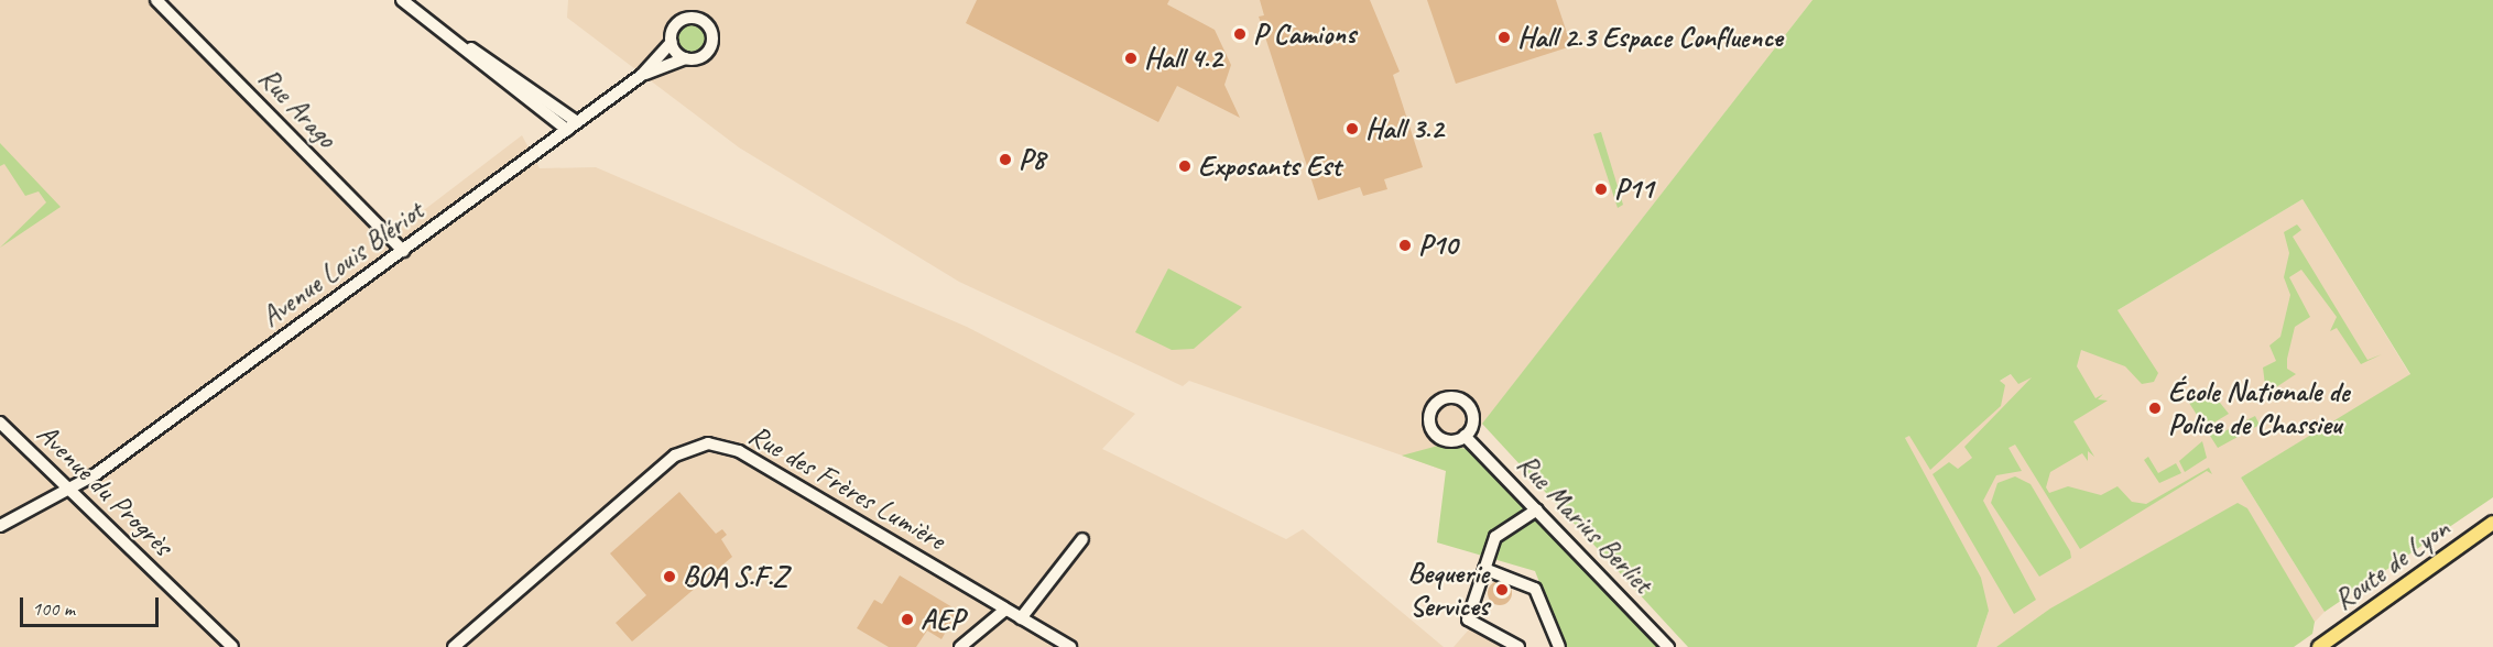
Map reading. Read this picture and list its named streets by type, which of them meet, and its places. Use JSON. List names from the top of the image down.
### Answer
{
  "streets": {
    "main road": ["Route de Lyon"],
    "street": [
      "Rue Arago",
      "Avenue Louis Blériot",
      "Rue des Frères Lumière",
      "Avenue du Progrès",
      "Rue Marius Berliet"
    ]
  },
  "crossings": [
    ["Rue Arago", "Avenue Louis Blériot"],
    ["Avenue Louis Blériot", "Avenue du Progrès"]
  ],
  "places": [
    "P Camions",
    "Hall 2.3 Espace Confluence",
    "Hall 4.2",
    "Hall 3.2",
    "P8",
    "Exposants Est",
    "P11",
    "P10",
    "École Nationale de Police de Chassieu",
    "BOA S.F.Z",
    "Bequerie Services",
    "AEP"
  ],
  "scale_bar": "100 m"
}
